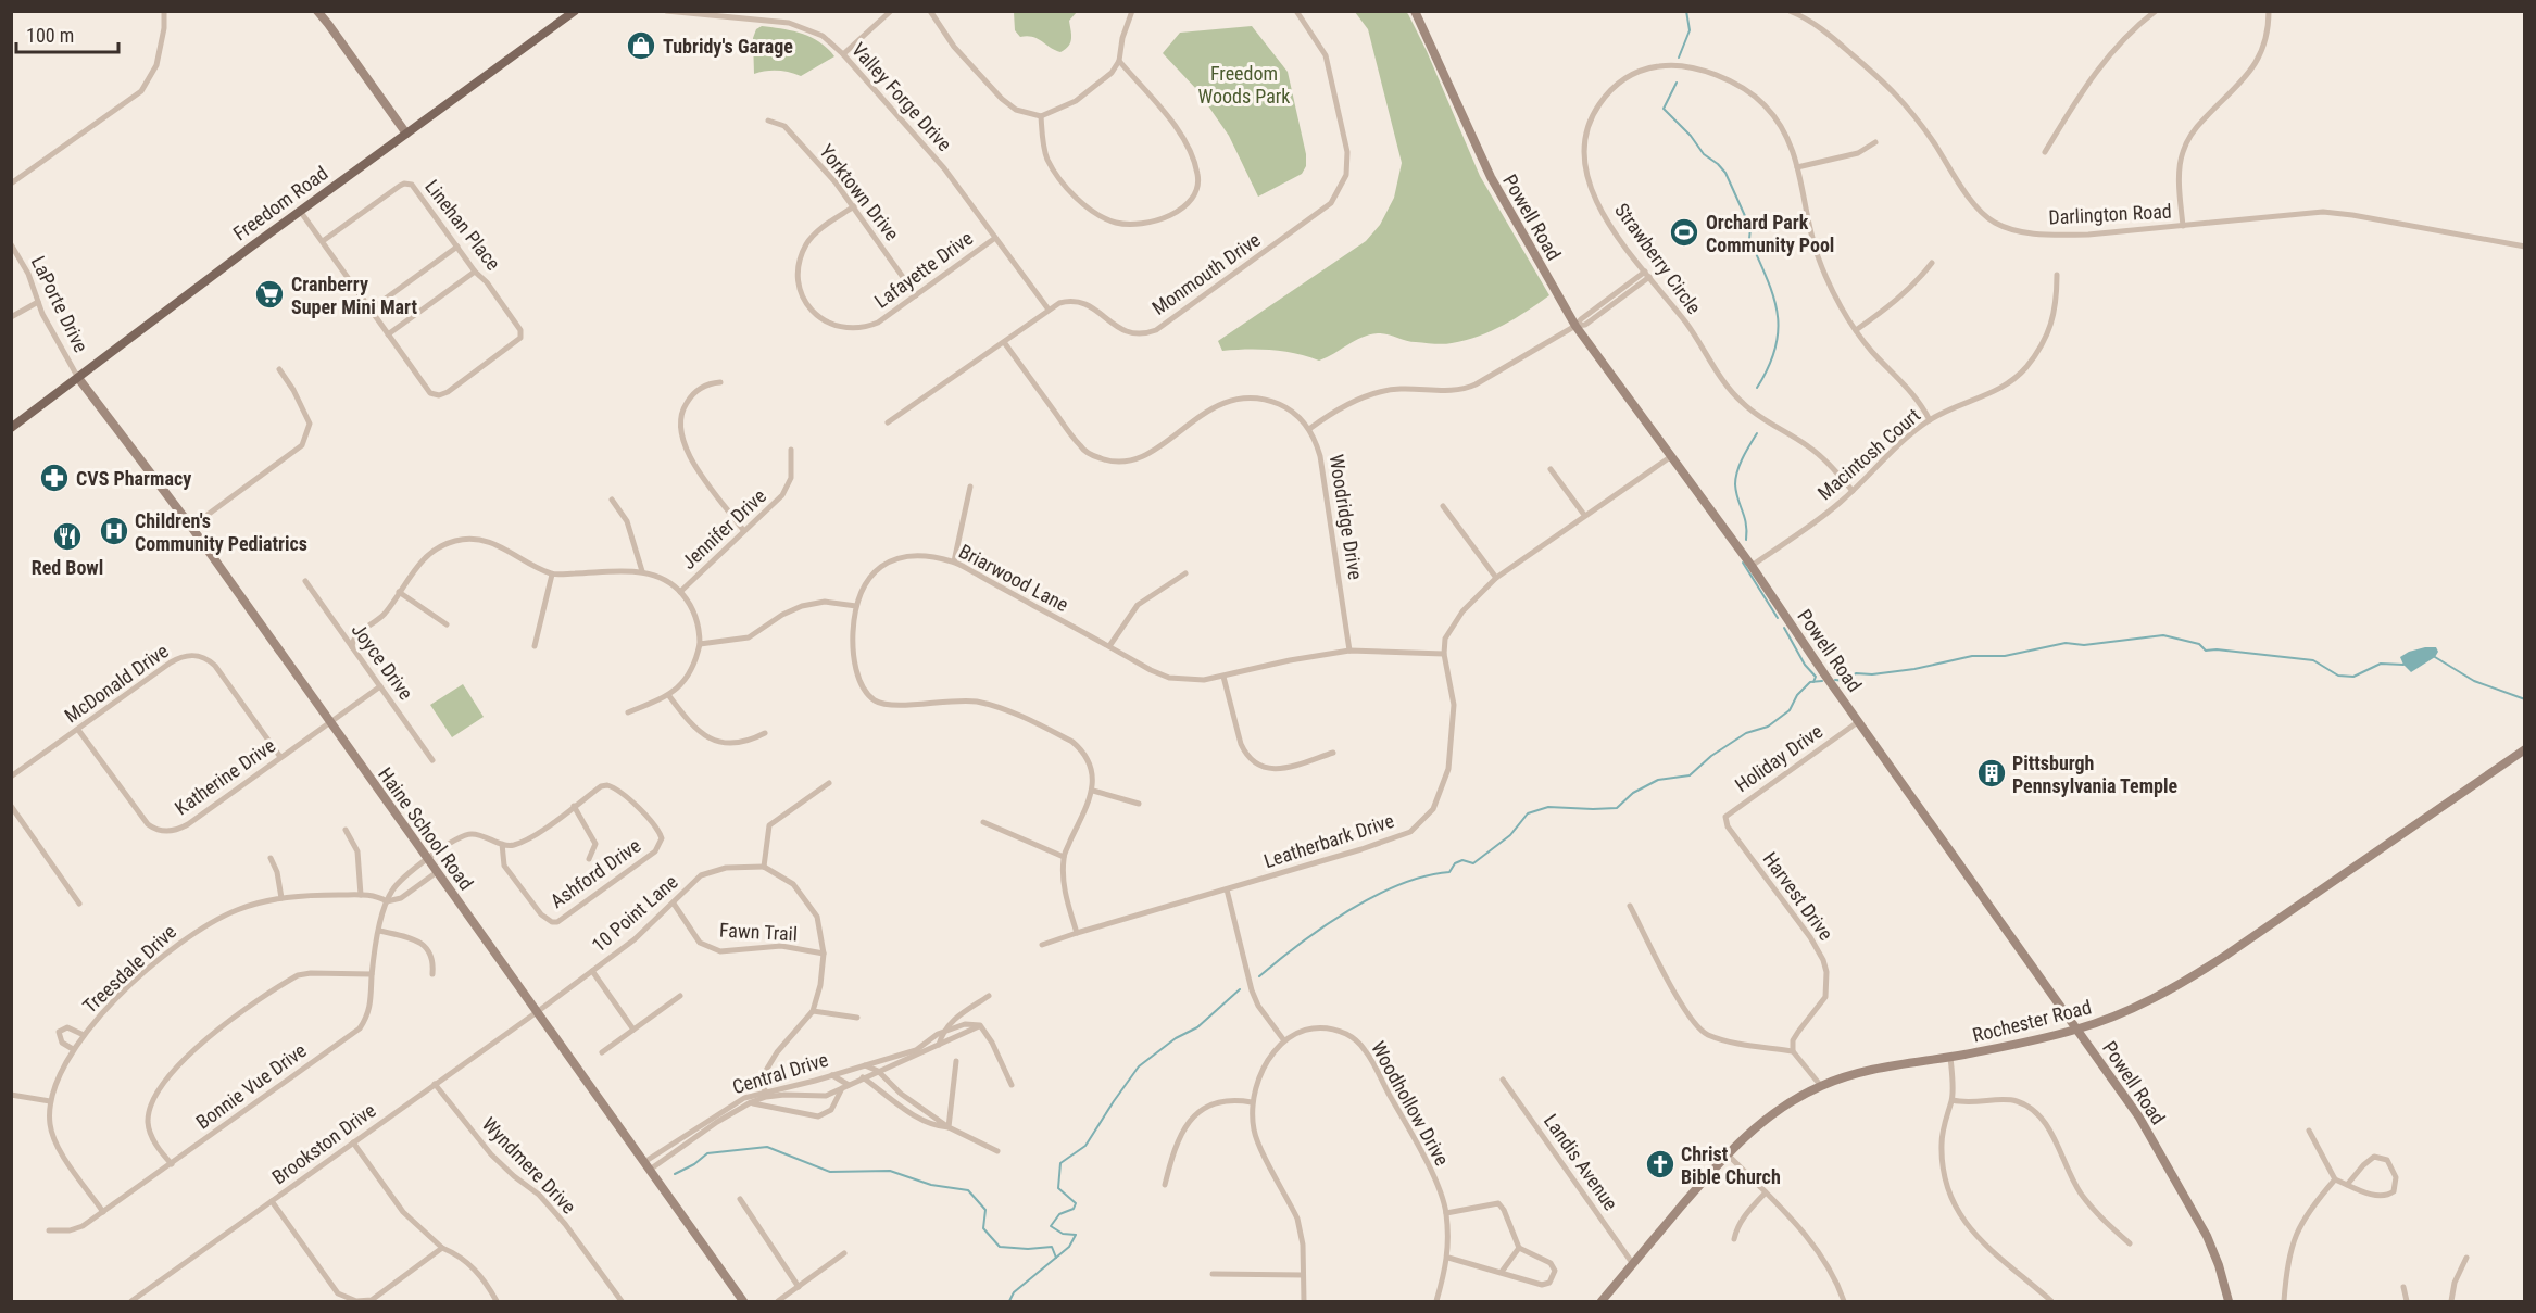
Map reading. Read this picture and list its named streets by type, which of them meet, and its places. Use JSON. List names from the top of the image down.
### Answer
{
  "streets": {
    "main road": ["Freedom Road"],
    "street": [
      "Valley Forge Drive",
      "Yorktown Drive",
      "Darlington Road",
      "Powell Road",
      "Linehan Place",
      "Strawberry Circle",
      "Lafayette Drive",
      "Monmouth Drive",
      "LaPorte Drive",
      "Macintosh Court",
      "Woodridge Drive",
      "Jennifer Drive",
      "Briarwood Lane",
      "Joyce Drive",
      "McDonald Drive",
      "Holiday Drive",
      "Katherine Drive",
      "Haine School Road",
      "Leatherbark Drive",
      "Ashford Drive",
      "Harvest Drive",
      "10 Point Lane",
      "Fawn Trail",
      "Treesdale Drive",
      "Rochester Road",
      "Central Drive",
      "Bonnie Vue Drive",
      "Woodhollow Drive",
      "Brookston Drive",
      "Landis Avenue",
      "Wyndmere Drive"
    ]
  },
  "crossings": [
    ["Valley Forge Drive", "Lafayette Drive"],
    ["Valley Forge Drive", "Monmouth Drive"],
    ["Yorktown Drive", "Lafayette Drive"],
    ["Freedom Road", "LaPorte Drive"],
    ["Freedom Road", "Haine School Road"],
    ["Powell Road", "Macintosh Court"],
    ["Powell Road", "Holiday Drive"],
    ["Powell Road", "Rochester Road"],
    ["Strawberry Circle", "Macintosh Court"],
    ["Monmouth Drive", "Woodridge Drive"],
    ["LaPorte Drive", "Haine School Road"],
    ["Woodridge Drive", "Briarwood Lane"],
    ["Briarwood Lane", "Leatherbark Drive"],
    ["Joyce Drive", "Katherine Drive"],
    ["McDonald Drive", "Katherine Drive"],
    ["Holiday Drive", "Harvest Drive"],
    ["Katherine Drive", "Haine School Road"],
    ["Haine School Road", "10 Point Lane"],
    ["Haine School Road", "Central Drive"],
    ["Haine School Road", "Bonnie Vue Drive"],
    ["Haine School Road", "Brookston Drive"],
    ["10 Point Lane", "Fawn Trail"],
    ["10 Point Lane", "Brookston Drive"],
    ["Treesdale Drive", "Bonnie Vue Drive"],
    ["Rochester Road", "Landis Avenue"],
    ["Brookston Drive", "Wyndmere Drive"]
  ],
  "parks": ["Freedom Woods Park"],
  "places": {
    "shop": ["Tubridy's Garage"],
    "sports": ["Orchard Park Community Pool"],
    "supermarket": ["Cranberry Super Mini Mart"],
    "pharmacy": ["CVS Pharmacy"],
    "hospital": ["Children's Community Pediatrics"],
    "restaurant": ["Red Bowl"],
    "building": ["Pittsburgh Pennsylvania Temple"],
    "church": ["Christ Bible Church"]
  },
  "scale_bar": "100 m"
}
